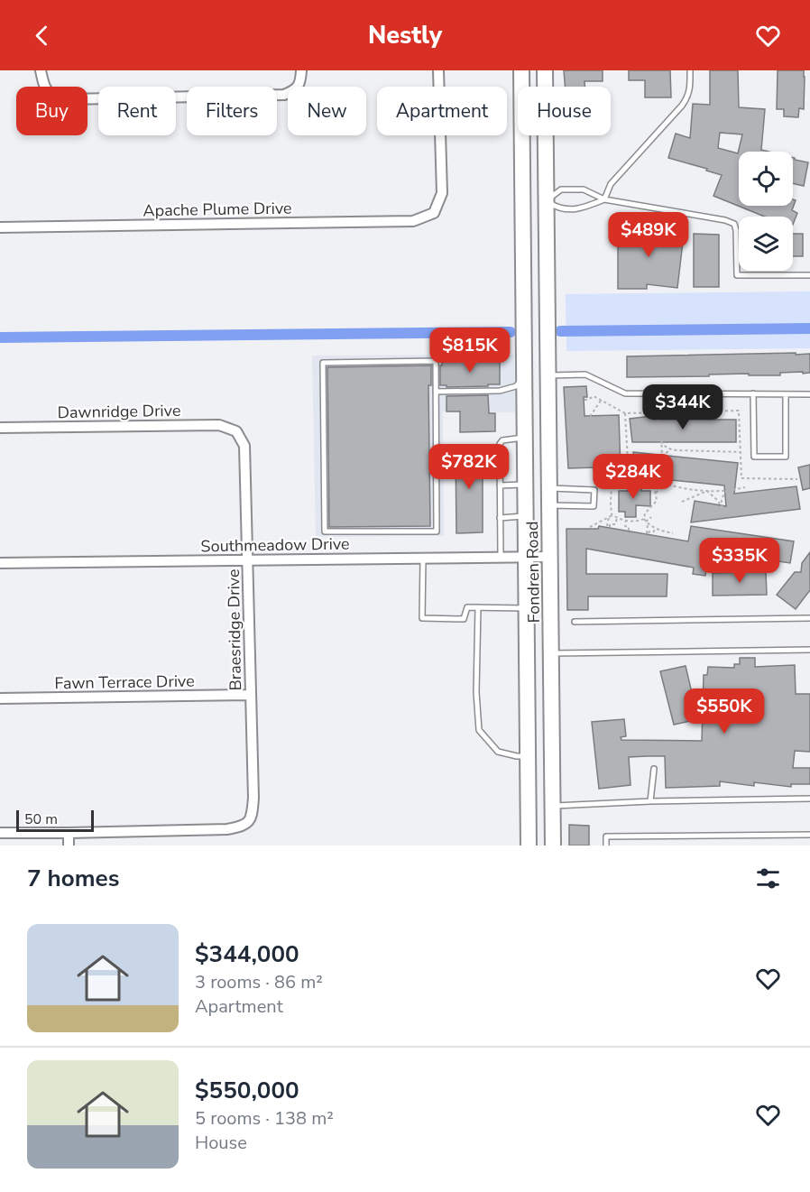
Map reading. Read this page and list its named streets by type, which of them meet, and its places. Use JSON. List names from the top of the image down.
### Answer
{
  "streets": {
    "main road": ["Fondren Road"],
    "street": [
      "Apache Plume Drive",
      "Dawnridge Drive",
      "Southmeadow Drive",
      "Braesridge Drive",
      "Fawn Terrace Drive"
    ]
  },
  "crossings": [
    ["Dawnridge Drive", "Braesridge Drive"],
    ["Southmeadow Drive", "Fondren Road"],
    ["Southmeadow Drive", "Braesridge Drive"],
    ["Braesridge Drive", "Fawn Terrace Drive"]
  ],
  "scale_bar": "50 m",
  "page": {
    "header": "Nestly",
    "chip": [
      "Buy",
      "Rent",
      "Filters",
      "New",
      "Apartment",
      "House"
    ],
    "price": [
      "$489K",
      "$815K",
      "$344K",
      "$782K",
      "$284K",
      "$335K",
      "$550K"
    ],
    "scale": "50 m",
    "heading": "7 homes",
    "list": [
      {
        "name": "$344,000",
        "note": "3 rooms · 86 m² · Apartment"
      },
      {
        "name": "$550,000",
        "note": "5 rooms · 138 m² · House"
      }
    ]
  }
}
